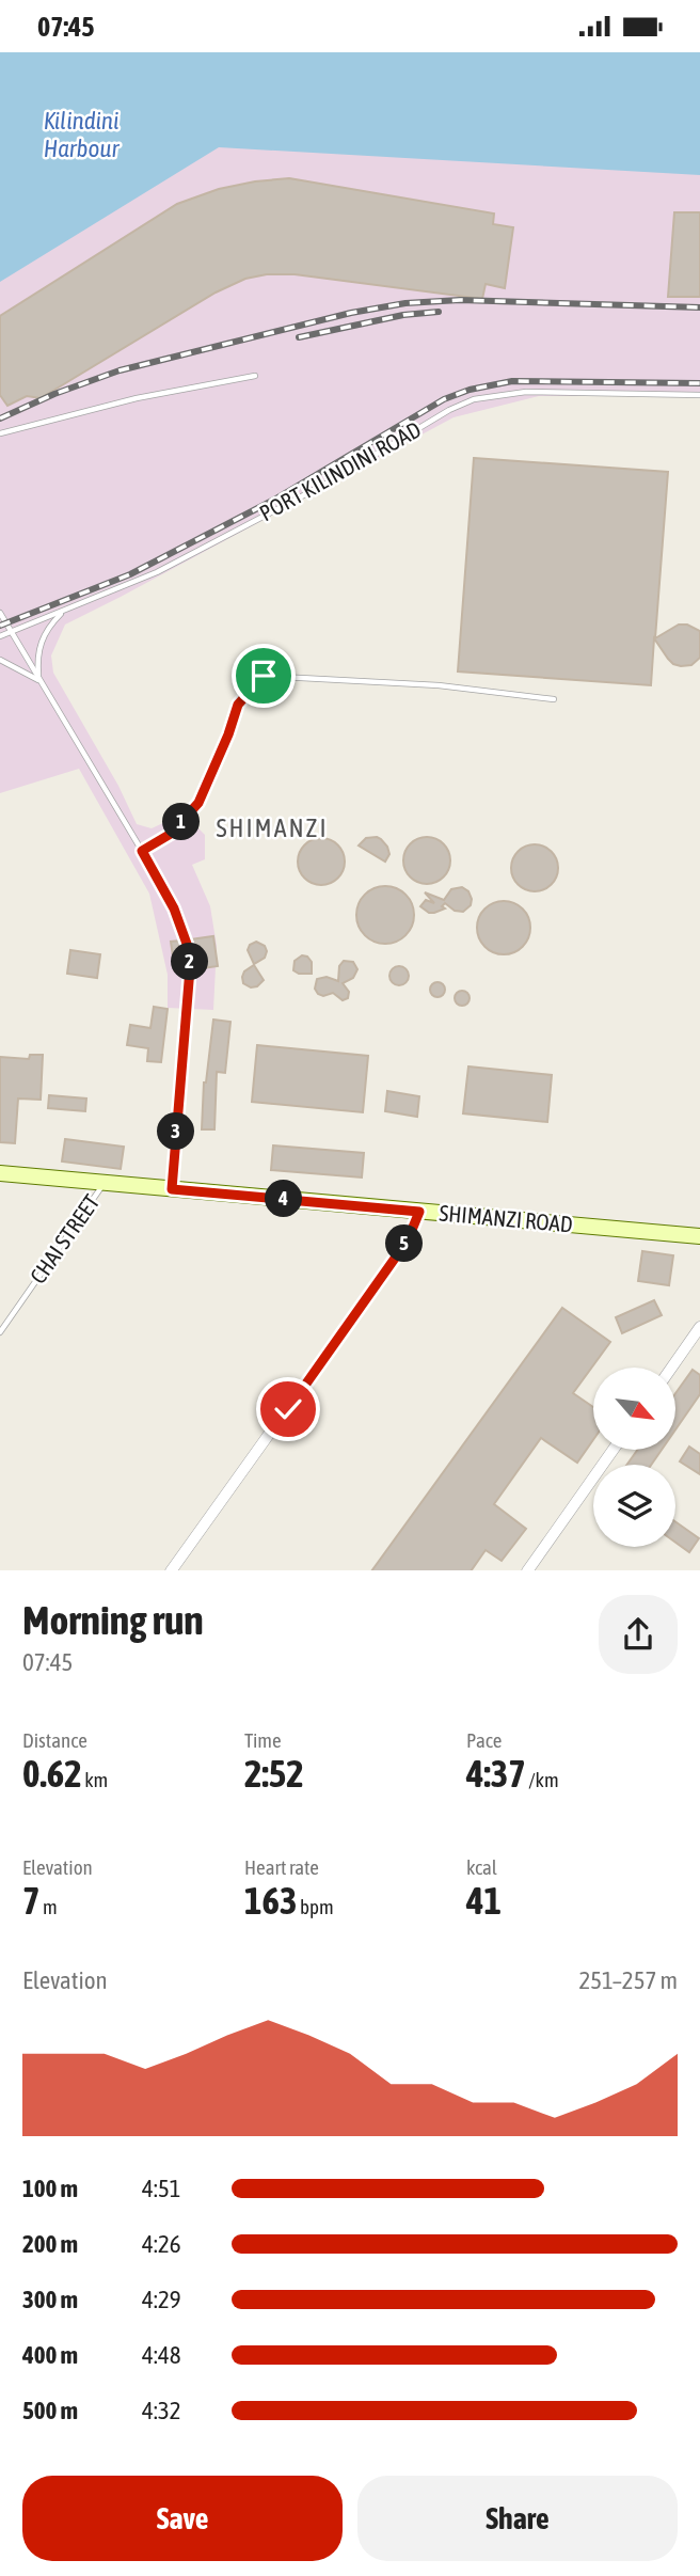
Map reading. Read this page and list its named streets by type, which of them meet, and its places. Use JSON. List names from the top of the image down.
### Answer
{
  "streets": {
    "main road": ["SHIMANZI ROAD"],
    "lane": ["PORT KILINDINI ROAD", "CHAI STREET"]
  },
  "crossings": [
    ["SHIMANZI ROAD", "CHAI STREET"]
  ],
  "districts": ["SHIMANZI"],
  "water": ["Kilindini Harbour"],
  "north": "bottom right",
  "page": {
    "status": "07:45",
    "pins": [
      "1",
      "2",
      "3",
      "4",
      "5"
    ],
    "heading": ["Morning run", "07:45"],
    "stats": [
      ["Distance", "0.62 km"],
      ["Time", "2:52"],
      ["Pace", "4:37 /km"],
      ["Elevation", "7 m"],
      ["Heart rate", "163 bpm"],
      ["kcal", "41"]
    ],
    "chart": ["Elevation", "251–257 m"],
    "list": [
      {
        "name": "100 m",
        "note": "4:51"
      },
      {
        "name": "200 m",
        "note": "4:26"
      },
      {
        "name": "300 m",
        "note": "4:29"
      },
      {
        "name": "400 m",
        "note": "4:48"
      },
      {
        "name": "500 m",
        "note": "4:32"
      }
    ],
    "buttons": ["Save", "Share"]
  }
}
